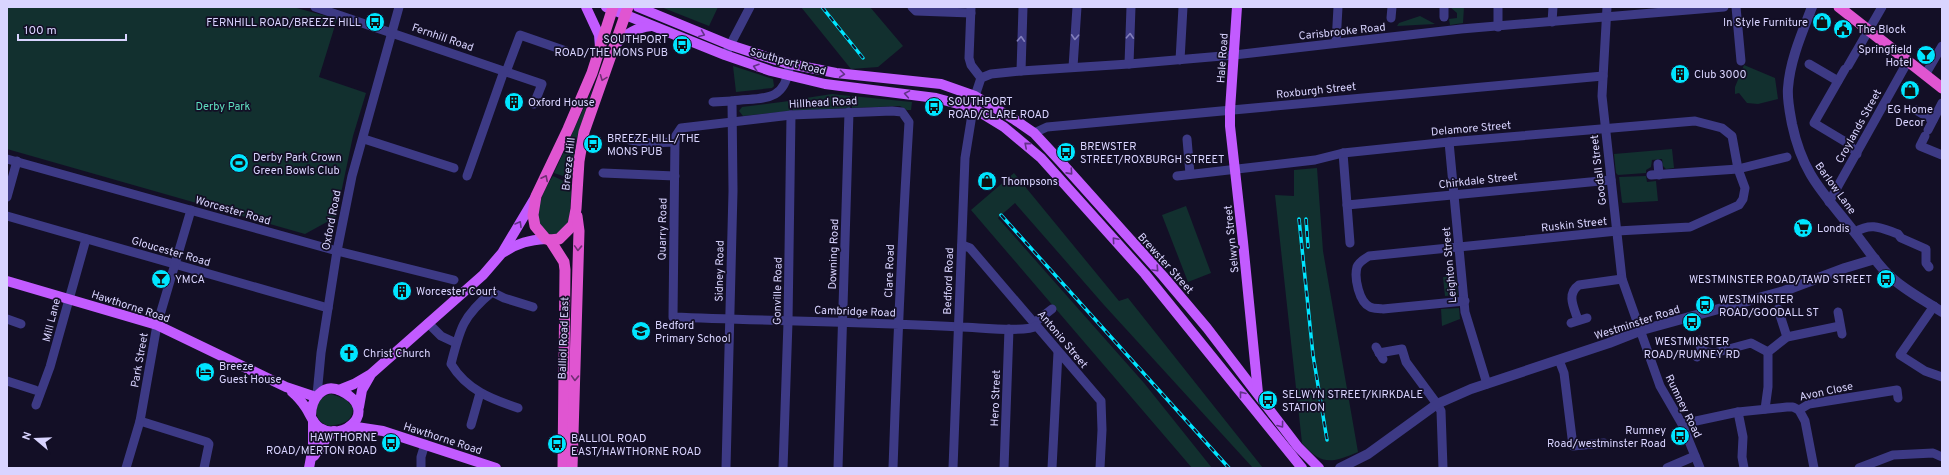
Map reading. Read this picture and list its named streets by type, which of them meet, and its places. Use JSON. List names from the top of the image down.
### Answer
{
  "streets": {
    "highway": ["Breeze Hill", "Balliol Road East"],
    "main road": [
      "Hale Road",
      "Southport Road",
      "Selwyn Street",
      "Brewster Street",
      "Hawthorne Road"
    ],
    "street": [
      "Carisbrooke Road",
      "Fernhill Road",
      "Roxburgh Street",
      "Hillhead Road",
      "Croylands Street",
      "Delamore Street",
      "Goodall Street",
      "Chirkdale Street",
      "Barlow Lane",
      "Worcester Road",
      "Oxford Road",
      "Ruskin Street",
      "Quarry Road",
      "Gloucester Road",
      "Downing Road",
      "Leighton Street",
      "Sidney Road",
      "Clare Road",
      "Bedford Road",
      "Gonville Road",
      "Cambridge Road",
      "Mill Lane",
      "Westminster Road",
      "Antonio Street",
      "Park Street",
      "Avon Close",
      "Hero Street",
      "Rumney Road"
    ]
  },
  "crossings": [
    ["Carisbrooke Road", "Hale Road"],
    ["Carisbrooke Road", "Goodall Street"],
    ["Fernhill Road", "Oxford Road"],
    ["Hale Road", "Roxburgh Street"],
    ["Hale Road", "Selwyn Street"],
    ["Southport Road", "Hillhead Road"],
    ["Southport Road", "Breeze Hill"],
    ["Southport Road", "Brewster Street"],
    ["Southport Road", "Bedford Road"],
    ["Roxburgh Street", "Goodall Street"],
    ["Roxburgh Street", "Selwyn Street"],
    ["Roxburgh Street", "Brewster Street"],
    ["Hillhead Road", "Quarry Road"],
    ["Hillhead Road", "Downing Road"],
    ["Hillhead Road", "Sidney Road"],
    ["Hillhead Road", "Clare Road"],
    ["Hillhead Road", "Gonville Road"],
    ["Croylands Street", "Barlow Lane"],
    ["Delamore Street", "Goodall Street"],
    ["Delamore Street", "Ruskin Street"],
    ["Delamore Street", "Selwyn Street"],
    ["Delamore Street", "Leighton Street"],
    ["Breeze Hill", "Oxford Road"],
    ["Breeze Hill", "Hawthorne Road"],
    ["Breeze Hill", "Balliol Road East"],
    ["Goodall Street", "Chirkdale Street"],
    ["Goodall Street", "Ruskin Street"],
    ["Goodall Street", "Westminster Road"],
    ["Goodall Street", "Rumney Road"],
    ["Chirkdale Street", "Leighton Street"],
    ["Barlow Lane", "Westminster Road"],
    ["Worcester Road", "Oxford Road"],
    ["Worcester Road", "Park Street"],
    ["Oxford Road", "Gloucester Road"],
    ["Oxford Road", "Hawthorne Road"],
    ["Ruskin Street", "Leighton Street"],
    ["Quarry Road", "Cambridge Road"],
    ["Selwyn Street", "Brewster Street"],
    ["Gloucester Road", "Mill Lane"],
    ["Gloucester Road", "Park Street"],
    ["Downing Road", "Cambridge Road"],
    ["Brewster Street", "Bedford Road"],
    ["Leighton Street", "Westminster Road"],
    ["Sidney Road", "Cambridge Road"],
    ["Clare Road", "Cambridge Road"],
    ["Bedford Road", "Cambridge Road"],
    ["Bedford Road", "Antonio Street"],
    ["Gonville Road", "Cambridge Road"],
    ["Hawthorne Road", "Mill Lane"],
    ["Hawthorne Road", "Park Street"],
    ["Cambridge Road", "Antonio Street"],
    ["Cambridge Road", "Hero Street"],
    ["Westminster Road", "Rumney Road"],
    ["Avon Close", "Rumney Road"]
  ],
  "parks": ["Derby Park"],
  "places": {
    "bus stop": [
      "FERNHILL ROAD/BREEZE HILL",
      "SOUTHPORT ROAD/THE MONS PUB",
      "SOUTHPORT ROAD/CLARE ROAD",
      "BREEZE HILL/THE MONS PUB",
      "BREWSTER STREET/ROXBURGH STREET",
      "WESTMINSTER ROAD/TAWD STREET",
      "WESTMINSTER ROAD/GOODALL ST",
      "WESTMINSTER ROAD/RUMNEY RD",
      "SELWYN STREET/KIRKDALE STATION",
      "Rumney Road/westminster Road",
      "HAWTHORNE ROAD/MERTON ROAD",
      "BALLIOL ROAD EAST/HAWTHORNE ROAD"
    ],
    "shop": ["In Style Furniture", "EG Home Decor", "Thompsons"],
    "public building": ["The Block"],
    "bar": ["Springfield Hotel", "YMCA"],
    "building": ["Club 3000", "Oxford House", "Worcester Court"],
    "sports": ["Derby Park Crown Green Bowls Club"],
    "supermarket": ["Londis"],
    "school or university": ["Bedford Primary School"],
    "church": ["Christ Church"],
    "hotel": ["Breeze Guest House"]
  },
  "scale_bar": "100 m",
  "north": "left"
}
